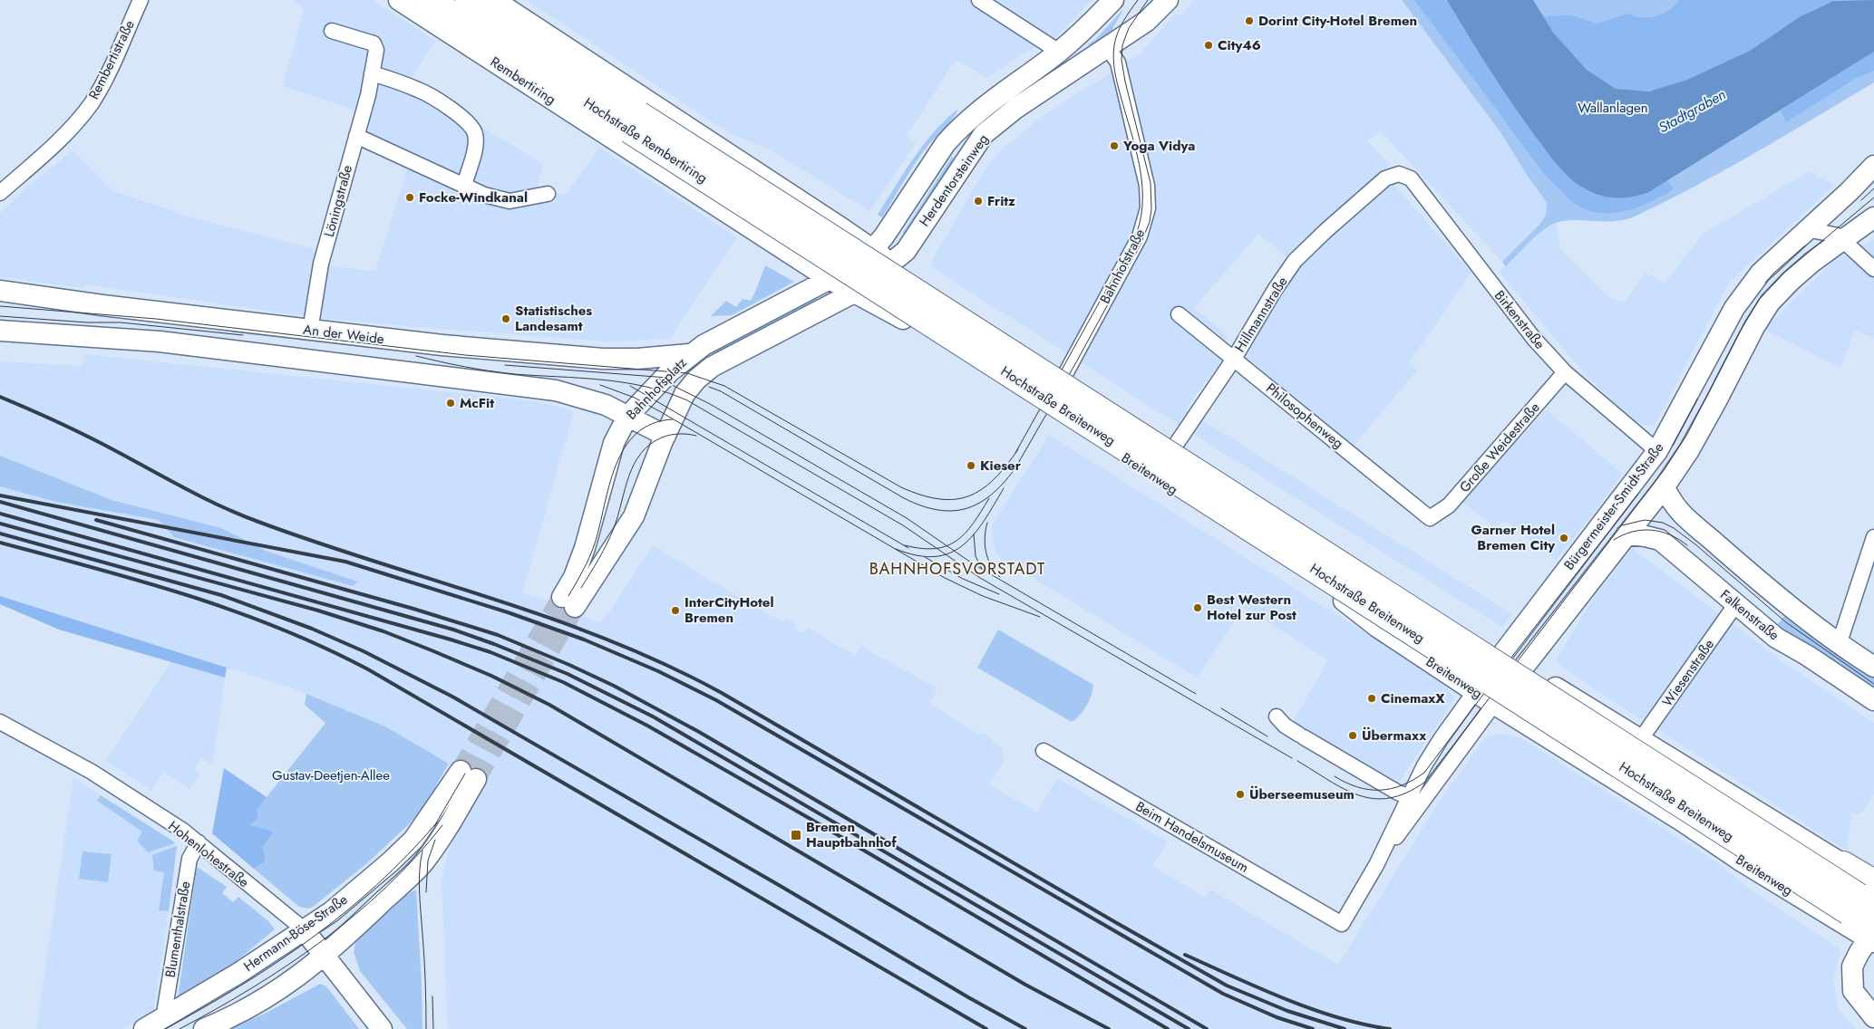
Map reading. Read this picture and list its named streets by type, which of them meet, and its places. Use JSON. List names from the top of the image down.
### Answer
{
  "streets": {
    "highway": ["Hochstraße Rembertiring", "Hochstraße Breitenweg"],
    "main road": [
      "Rembertiring",
      "Herdentorsteinweg",
      "An der Weide",
      "Bahnhofsplatz",
      "Breitenweg",
      "Bürgermeister-Smidt-Straße",
      "Falkenstraße",
      "Hohenlohestraße",
      "Hermann-Böse-Straße"
    ],
    "street": [
      "Rembertistraße",
      "Löningstraße",
      "Bahnhofstraße",
      "Hillmannstraße",
      "Birkenstraße",
      "Philosophenweg",
      "Große Weidestraße",
      "Wiesenstraße",
      "Beim Handelsmuseum",
      "Blumenthalstraße"
    ]
  },
  "crossings": [
    ["Rembertiring", "Hochstraße Rembertiring"],
    ["Rembertiring", "Herdentorsteinweg"],
    ["Rembertiring", "Bahnhofsplatz"],
    ["Rembertiring", "Hochstraße Breitenweg"],
    ["Rembertiring", "Breitenweg"],
    ["Hochstraße Rembertiring", "Herdentorsteinweg"],
    ["Hochstraße Rembertiring", "Bahnhofsplatz"],
    ["Hochstraße Rembertiring", "Hochstraße Breitenweg"],
    ["Hochstraße Rembertiring", "Breitenweg"],
    ["Herdentorsteinweg", "Bahnhofstraße"],
    ["Herdentorsteinweg", "Bahnhofsplatz"],
    ["Herdentorsteinweg", "Hochstraße Breitenweg"],
    ["Herdentorsteinweg", "Breitenweg"],
    ["Löningstraße", "An der Weide"],
    ["Hillmannstraße", "Birkenstraße"],
    ["Hillmannstraße", "Philosophenweg"],
    ["Hillmannstraße", "Breitenweg"],
    ["Birkenstraße", "Große Weidestraße"],
    ["Birkenstraße", "Bürgermeister-Smidt-Straße"],
    ["An der Weide", "Bahnhofsplatz"],
    ["Bahnhofsplatz", "Hochstraße Breitenweg"],
    ["Bahnhofsplatz", "Breitenweg"],
    ["Hochstraße Breitenweg", "Breitenweg"],
    ["Philosophenweg", "Große Weidestraße"],
    ["Breitenweg", "Bürgermeister-Smidt-Straße"],
    ["Bürgermeister-Smidt-Straße", "Falkenstraße"],
    ["Bürgermeister-Smidt-Straße", "Beim Handelsmuseum"],
    ["Falkenstraße", "Wiesenstraße"],
    ["Hohenlohestraße", "Blumenthalstraße"],
    ["Hohenlohestraße", "Hermann-Böse-Straße"],
    ["Blumenthalstraße", "Hermann-Böse-Straße"]
  ],
  "districts": ["BAHNHOFSVORSTADT"],
  "water": ["Stadtgraben"],
  "parks": ["Wallanlagen", "Gustav-Deetjen-Allee"],
  "places": {
    "other": [
      "Dorint City-Hotel Bremen",
      "City46",
      "Yoga Vidya",
      "Focke-Windkanal",
      "Fritz",
      "Statistisches Landesamt",
      "McFit",
      "Kieser",
      "Garner Hotel Bremen City",
      "Best Western Hotel zur Post",
      "InterCityHotel Bremen",
      "CinemaxX",
      "Übermaxx",
      "Überseemuseum"
    ],
    "transit": ["Bremen Hauptbahnhof"]
  }
}
